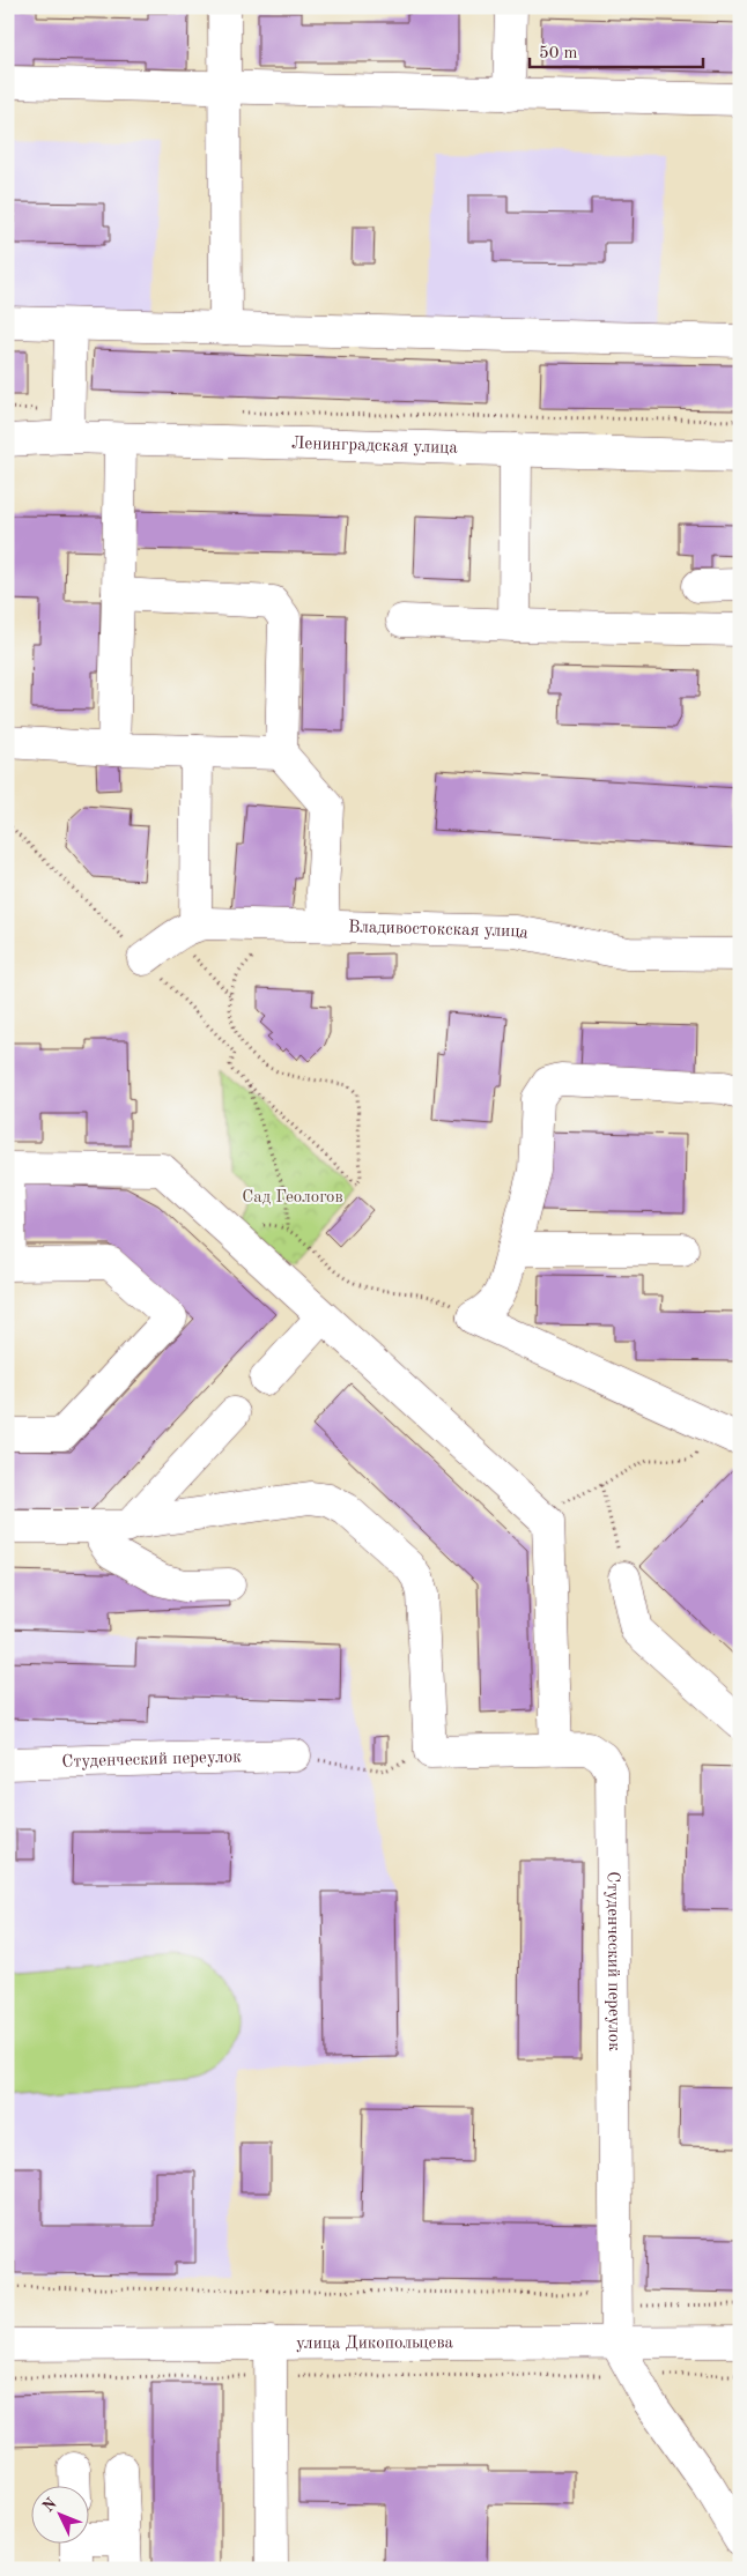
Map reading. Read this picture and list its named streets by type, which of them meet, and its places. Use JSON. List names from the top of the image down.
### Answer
{
  "streets": {
    "street": [
      "Ленинградская улица",
      "Владивостокская улица",
      "Студенческий переулок",
      "улица Дикопольцева"
    ]
  },
  "crossings": [
    ["Студенческий переулок", "улица Дикопольцева"]
  ],
  "parks": ["Сад Геологов"],
  "scale_bar": "50 m",
  "north": "top left"
}
